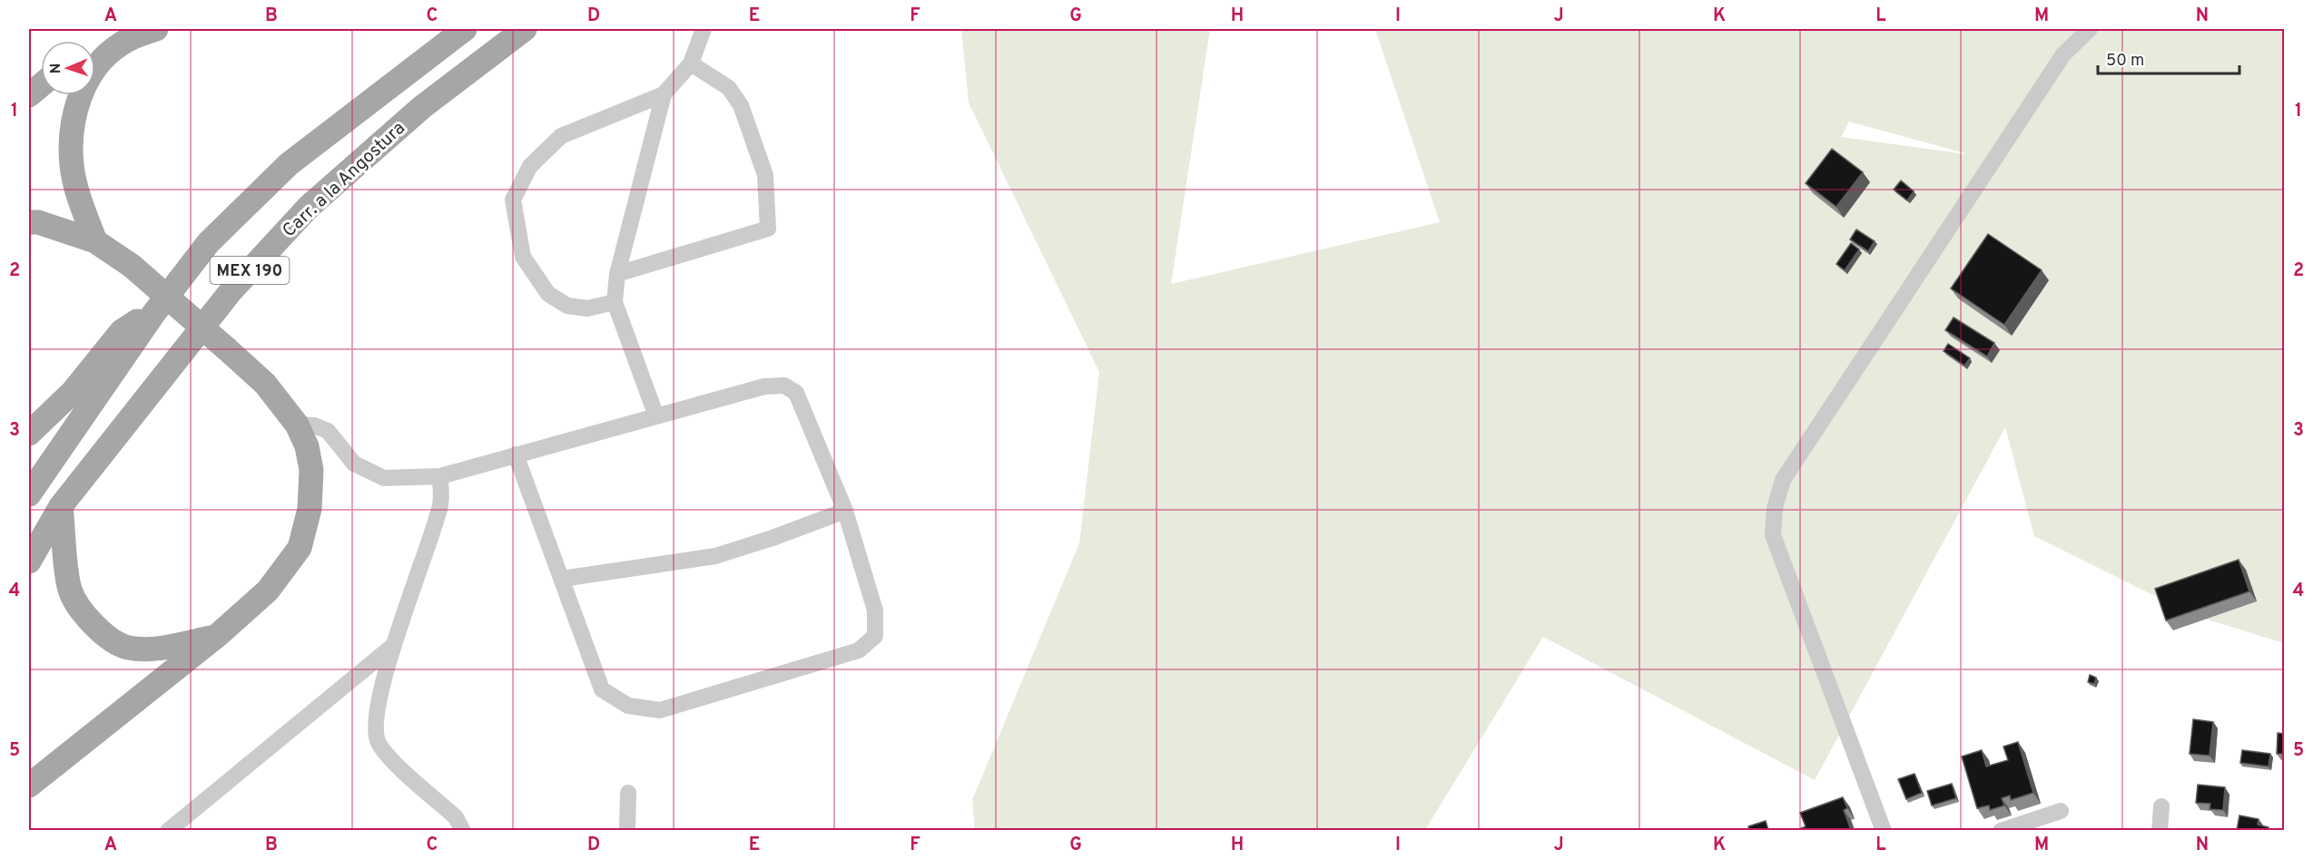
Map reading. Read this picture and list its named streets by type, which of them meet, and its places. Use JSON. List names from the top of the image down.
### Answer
{
  "streets": {
    "main road": ["Carr. a la Angostura", "MEX 190"]
  },
  "scale_bar": "50 m",
  "north": "left",
  "grid": {
    "columns": [
      "A",
      "B",
      "C",
      "D",
      "E",
      "F",
      "G",
      "H",
      "I",
      "J",
      "K",
      "L",
      "M",
      "N"
    ],
    "rows": [
      "1",
      "2",
      "3",
      "4",
      "5"
    ]
  }
}
